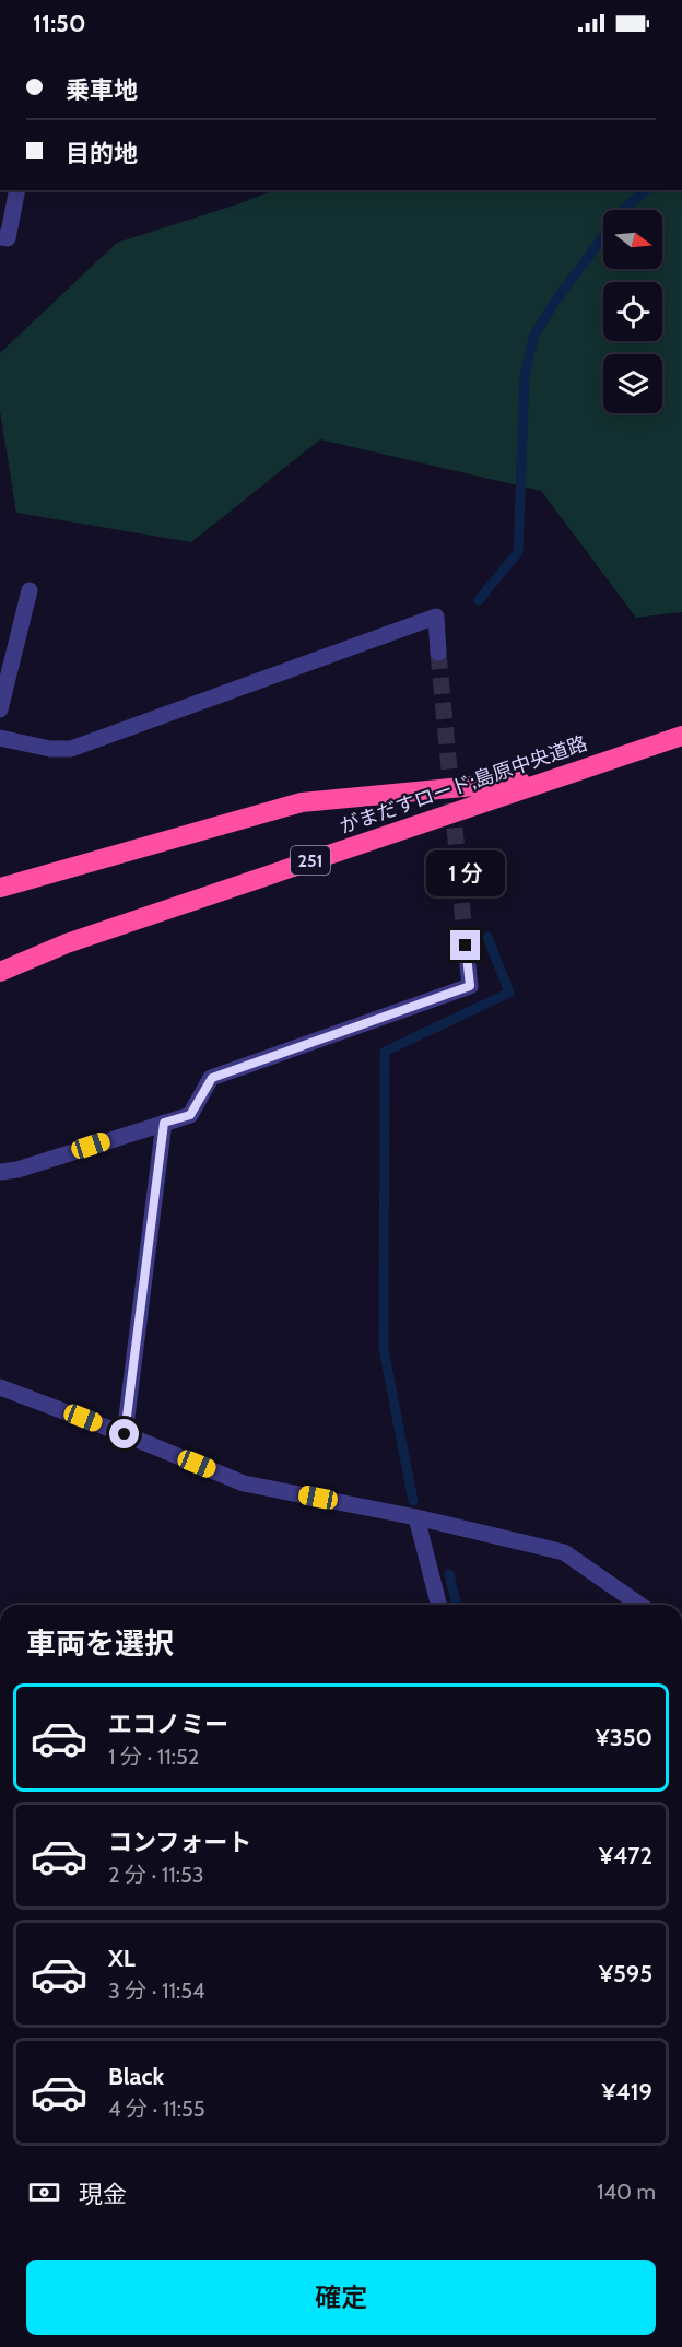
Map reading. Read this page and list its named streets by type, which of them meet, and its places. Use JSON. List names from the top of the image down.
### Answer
{
  "streets": {
    "highway": ["がまだすロード;島原中央道路", "251"]
  },
  "north": "right",
  "page": {
    "status": "11:50",
    "banner": ["乗車地", "目的地"],
    "bubble": "1 分",
    "heading": "車両を選択",
    "list": [
      {
        "name": "エコノミー",
        "note": "1 分 · 11:52",
        "value": "¥350"
      },
      {
        "name": "コンフォート",
        "note": "2 分 · 11:53",
        "value": "¥472"
      },
      {
        "name": "XL",
        "note": "3 分 · 11:54",
        "value": "¥595"
      },
      {
        "name": "Black",
        "note": "4 分 · 11:55",
        "value": "¥419"
      }
    ],
    "pay": ["現金", "140 m"],
    "buttons": "確定"
  }
}
